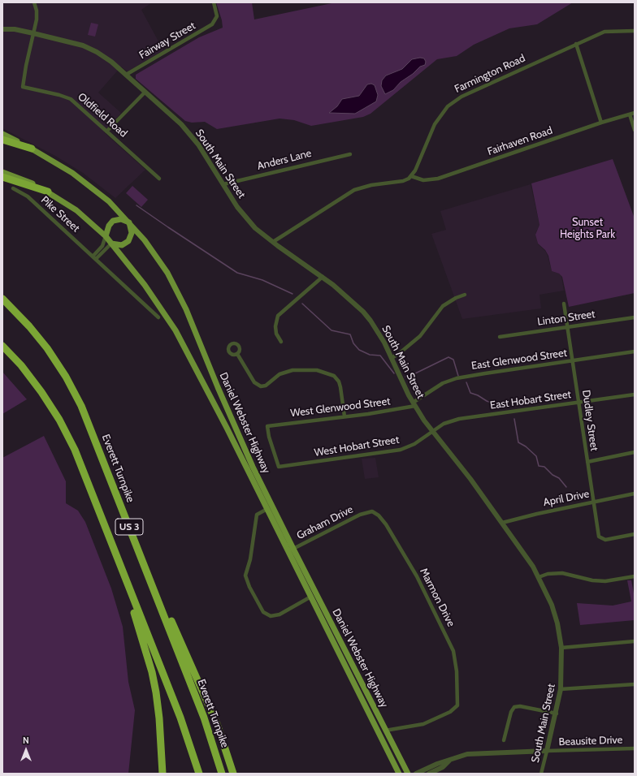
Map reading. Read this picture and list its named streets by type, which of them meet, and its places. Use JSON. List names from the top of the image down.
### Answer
{
  "streets": {
    "highway": ["Everett Turnpike", "US 3"],
    "main road": ["Daniel Webster Highway"],
    "street": [
      "Fairway Street",
      "Farmington Road",
      "Oldfield Road",
      "Fairhaven Road",
      "Anders Lane",
      "South Main Street",
      "Pike Street",
      "Linton Street",
      "East Glenwood Street",
      "East Hobart Street",
      "West Glenwood Street",
      "Dudley Street",
      "West Hobart Street",
      "April Drive",
      "Graham Drive",
      "Marmon Drive",
      "Beausite Drive"
    ]
  },
  "crossings": [
    ["Fairway Street", "South Main Street"],
    ["Farmington Road", "Fairhaven Road"],
    ["Oldfield Road", "South Main Street"],
    ["Anders Lane", "South Main Street"],
    ["South Main Street", "East Glenwood Street"],
    ["South Main Street", "East Hobart Street"],
    ["South Main Street", "West Glenwood Street"],
    ["South Main Street", "West Hobart Street"],
    ["South Main Street", "April Drive"],
    ["South Main Street", "Beausite Drive"],
    ["Linton Street", "Dudley Street"],
    ["East Glenwood Street", "West Glenwood Street"],
    ["East Glenwood Street", "Dudley Street"],
    ["East Hobart Street", "Dudley Street"],
    ["East Hobart Street", "West Hobart Street"],
    ["West Glenwood Street", "West Hobart Street"],
    ["Dudley Street", "April Drive"],
    ["Daniel Webster Highway", "Graham Drive"],
    ["Daniel Webster Highway", "Marmon Drive"],
    ["Graham Drive", "Marmon Drive"]
  ],
  "parks": ["Sunset Heights Park"],
  "north": "top"
}
